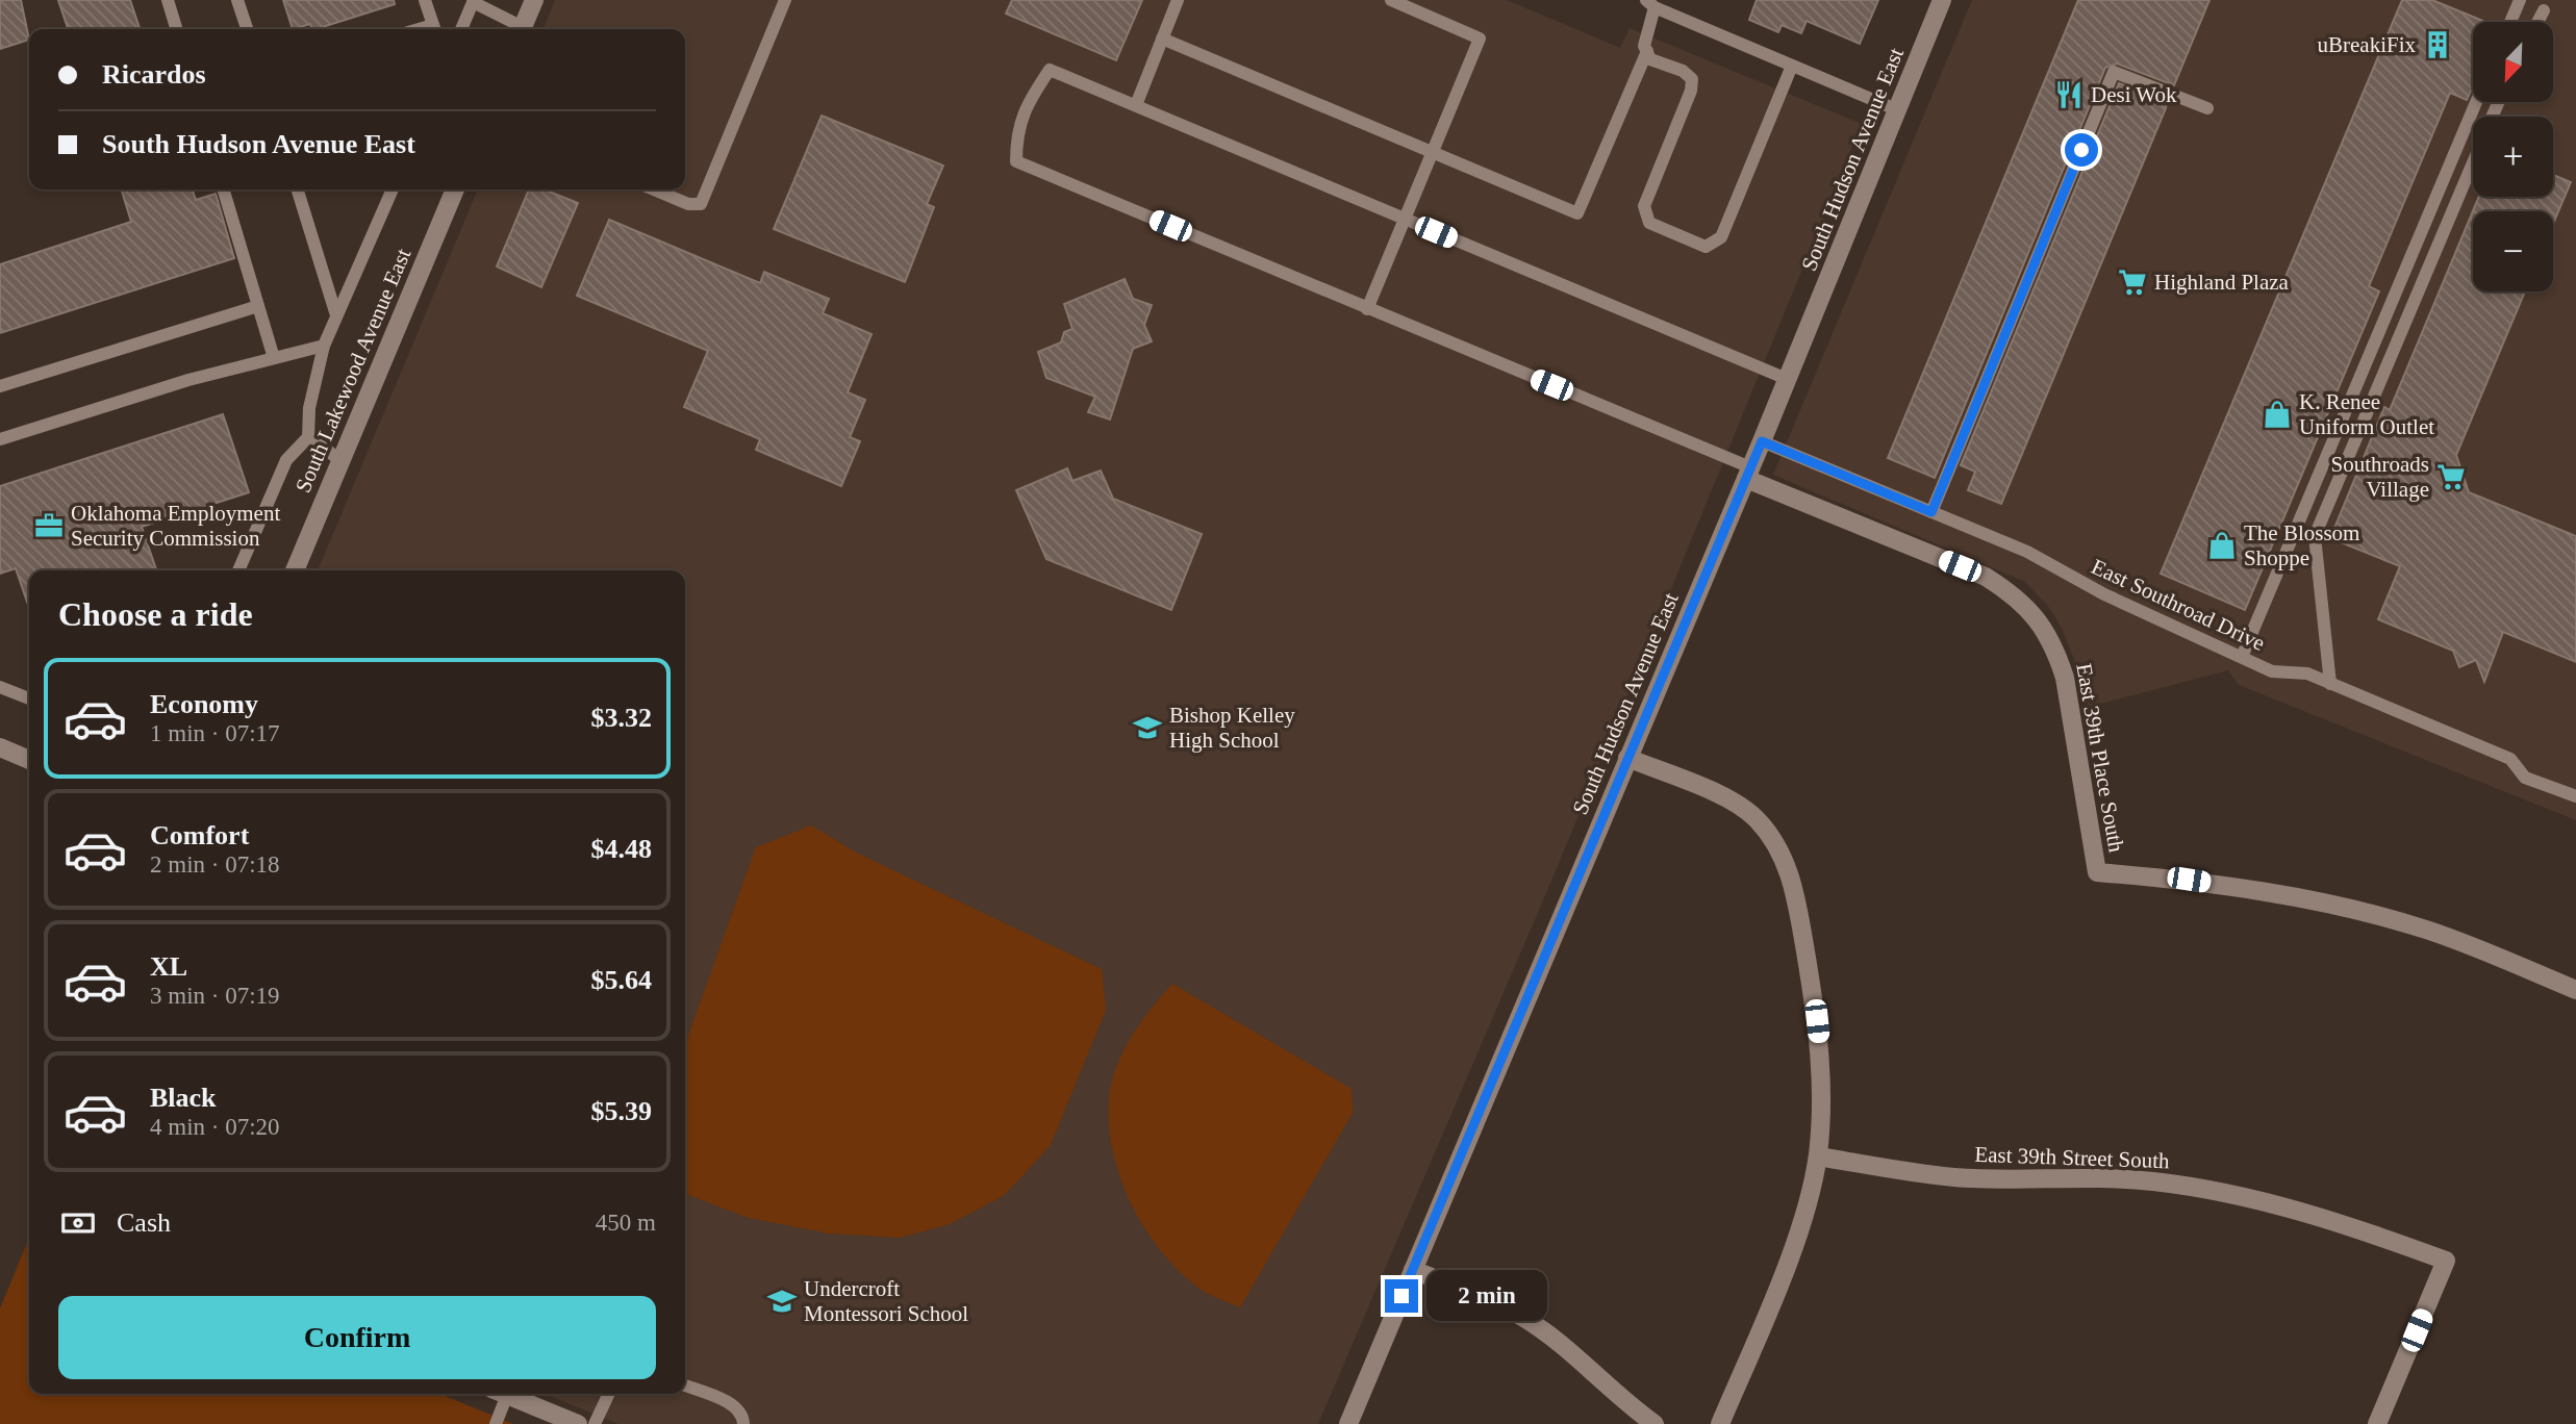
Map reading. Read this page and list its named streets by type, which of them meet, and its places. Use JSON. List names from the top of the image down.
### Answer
{
  "streets": {
    "street": [
      "South Hudson Avenue East",
      "South Lakewood Avenue East",
      "East 39th Place South",
      "East 39th Street South"
    ],
    "lane": ["East Southroad Drive"]
  },
  "crossings": [
    ["South Hudson Avenue East", "East Southroad Drive"],
    ["South Hudson Avenue East", "East 39th Place South"]
  ],
  "places": {
    "building": ["uBreakiFix"],
    "restaurant": ["Desi Wok"],
    "supermarket": ["Highland Plaza", "Southroads Village"],
    "shop": ["K. Renee Uniform Outlet", "The Blossom Shoppe"],
    "office": ["Oklahoma Employment Security Commission"],
    "school or university": ["Bishop Kelley High School", "Undercroft Montessori School"]
  },
  "north": "bottom left",
  "page": {
    "map_buttons": ["+", "−"],
    "banner": ["Ricardos", "South Hudson Avenue East"],
    "heading": "Choose a ride",
    "list": [
      {
        "name": "Economy",
        "note": "1 min · 07:17",
        "value": "$3.32"
      },
      {
        "name": "Comfort",
        "note": "2 min · 07:18",
        "value": "$4.48"
      },
      {
        "name": "XL",
        "note": "3 min · 07:19",
        "value": "$5.64"
      },
      {
        "name": "Black",
        "note": "4 min · 07:20",
        "value": "$5.39"
      }
    ],
    "pay": ["Cash", "450 m"],
    "bubble": "2 min",
    "buttons": "Confirm"
  }
}
